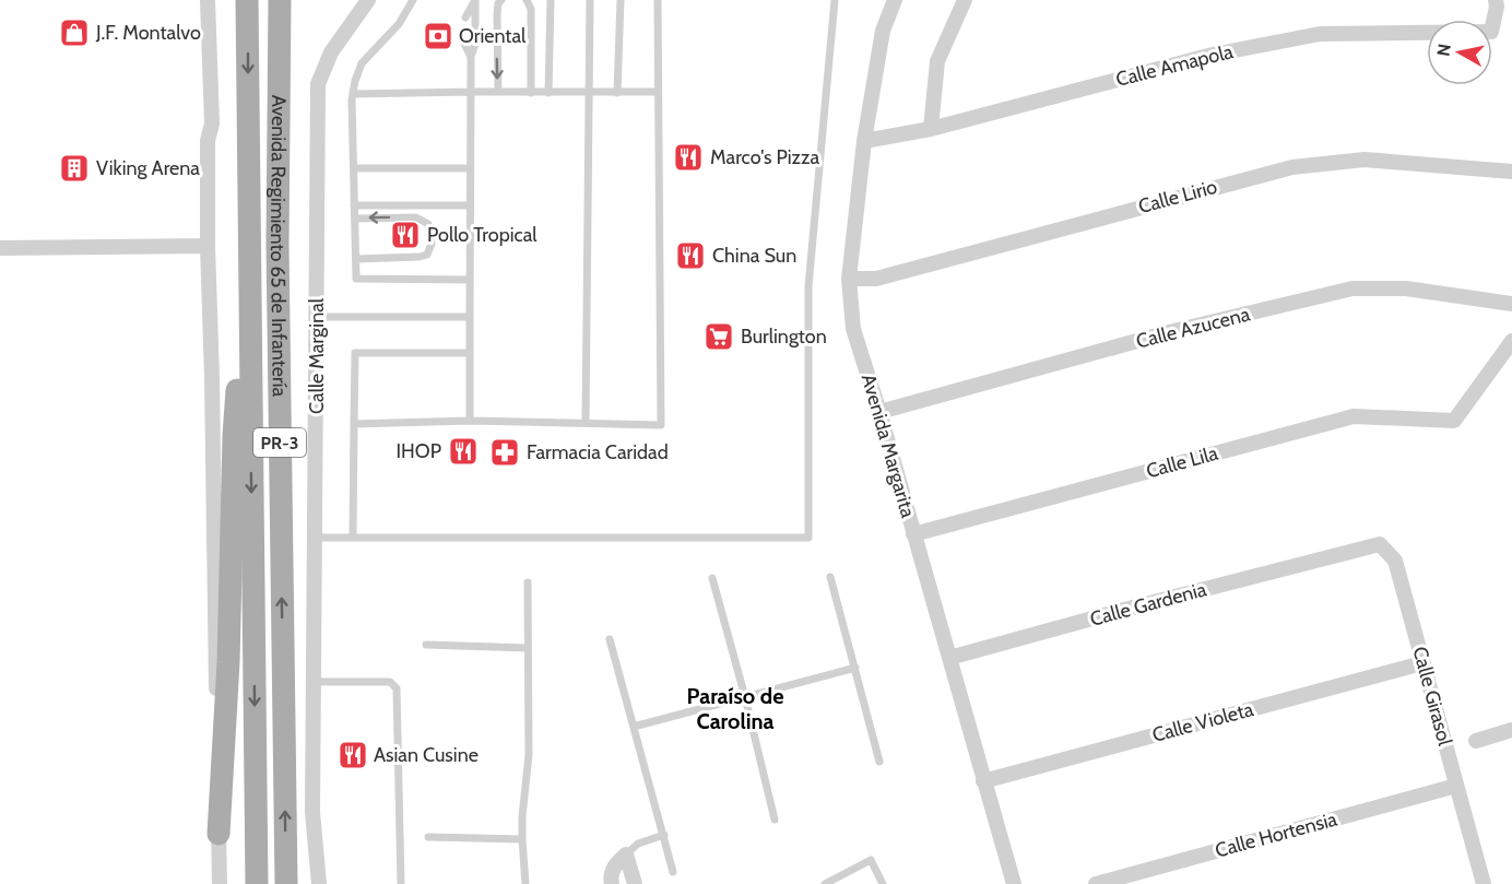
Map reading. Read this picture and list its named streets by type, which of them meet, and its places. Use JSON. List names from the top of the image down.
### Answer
{
  "streets": {
    "main road": ["Avenida Regimiento 65 de Infantería", "PR-3"],
    "street": [
      "Calle Amapola",
      "Calle Lirio",
      "Calle Azucena",
      "Calle Marginal",
      "Avenida Margarita",
      "Calle Lila",
      "Calle Gardenia",
      "Calle Girasol",
      "Calle Violeta",
      "Calle Hortensia"
    ]
  },
  "crossings": [
    ["Calle Amapola", "Avenida Margarita"],
    ["Calle Lirio", "Avenida Margarita"],
    ["Calle Azucena", "Avenida Margarita"],
    ["Avenida Margarita", "Calle Lila"],
    ["Avenida Margarita", "Calle Gardenia"],
    ["Avenida Margarita", "Calle Violeta"],
    ["Calle Gardenia", "Calle Girasol"],
    ["Calle Girasol", "Calle Violeta"],
    ["Calle Girasol", "Calle Hortensia"]
  ],
  "districts": ["Paraíso de Carolina"],
  "places": {
    "shop": ["J.F. Montalvo"],
    "bank": ["Oriental"],
    "restaurant": [
      "Marco's Pizza",
      "Pollo Tropical",
      "China Sun",
      "IHOP",
      "Asian Cusine"
    ],
    "building": ["Viking Arena"],
    "supermarket": ["Burlington"],
    "pharmacy": ["Farmacia Caridad"]
  },
  "north": "left"
}
